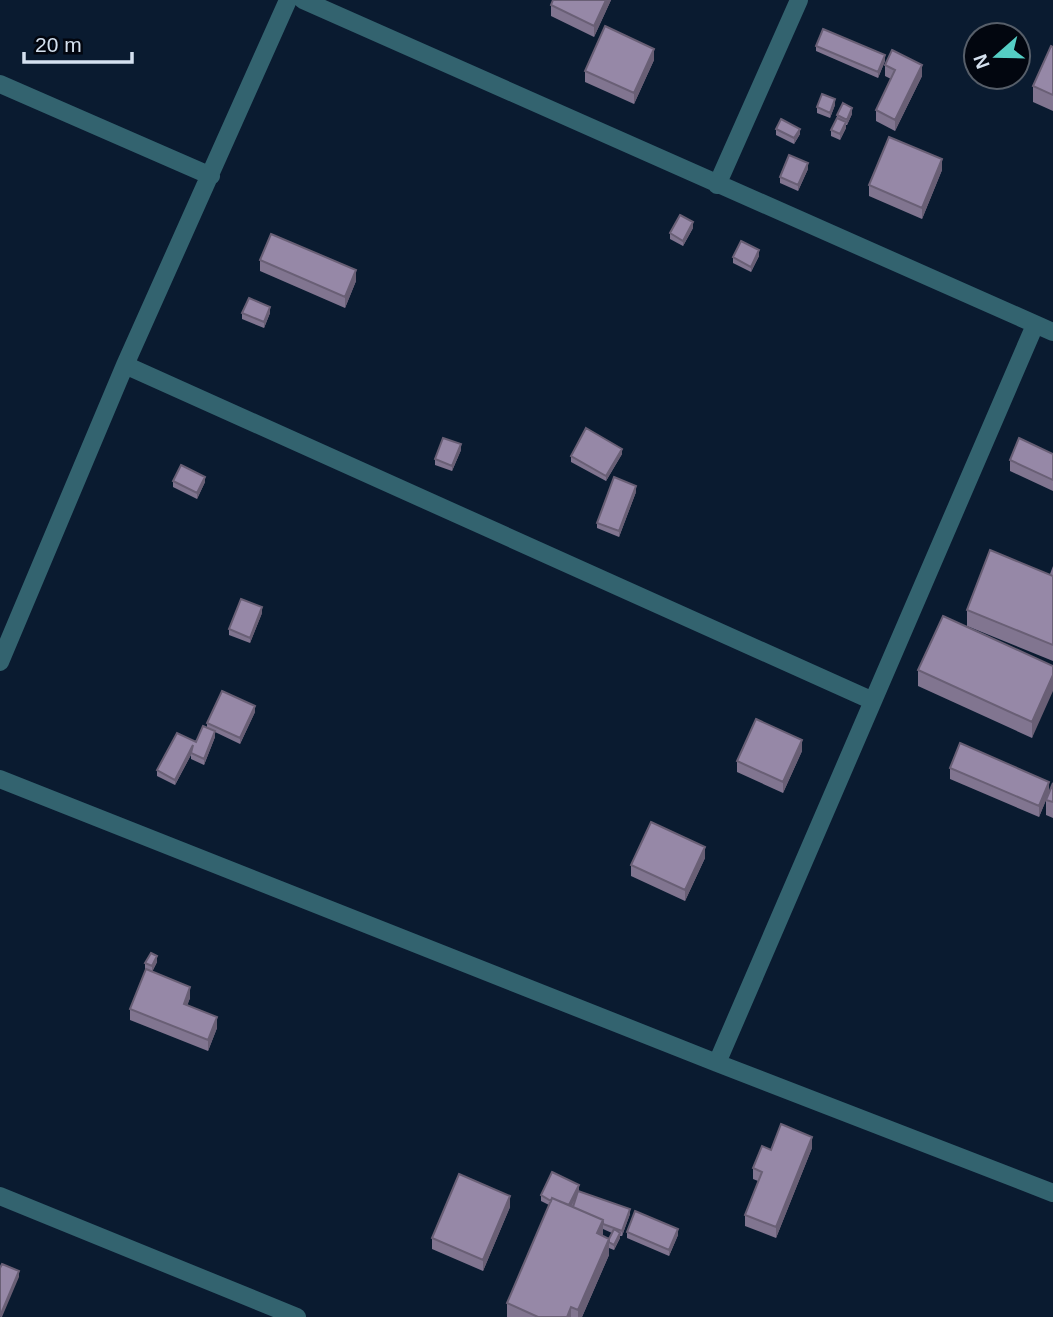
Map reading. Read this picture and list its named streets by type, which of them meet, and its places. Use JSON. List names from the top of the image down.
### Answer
{
  "scale_bar": "20 m",
  "north": "left"
}
